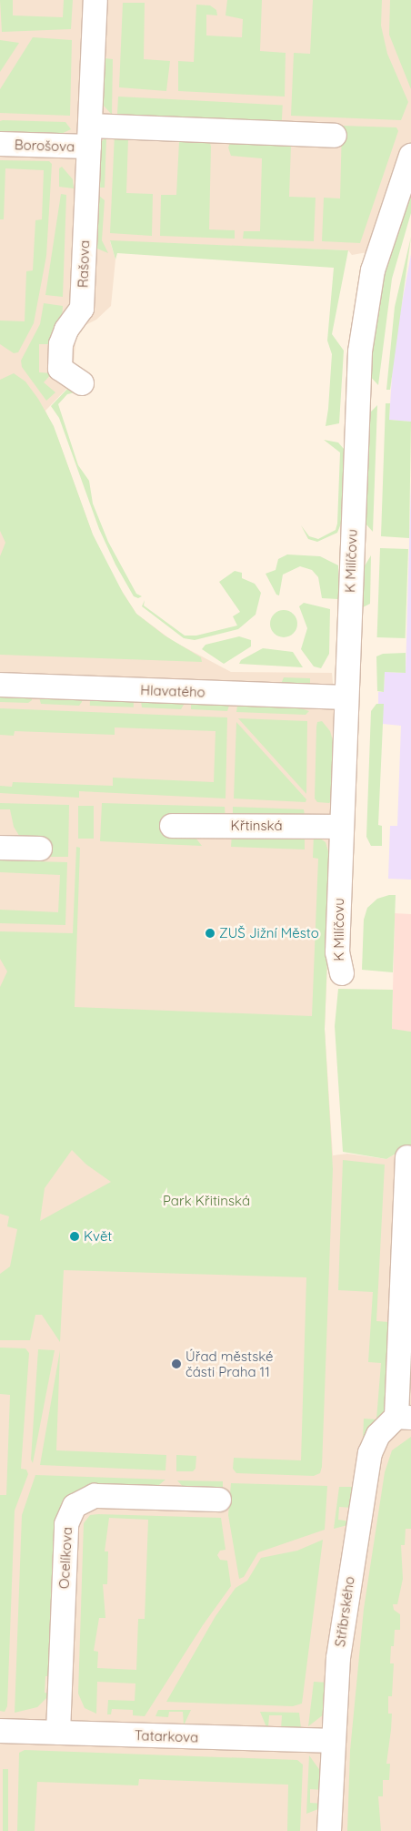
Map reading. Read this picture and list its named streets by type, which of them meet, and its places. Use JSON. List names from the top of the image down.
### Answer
{
  "streets": {
    "street": [
      "Borošova",
      "Rašova",
      "K Milíčovu",
      "Hlavatého",
      "Křtinská",
      "Ocelíkova",
      "Stříbrského",
      "Tatarkova"
    ]
  },
  "crossings": [
    ["Borošova", "Rašova"],
    ["K Milíčovu", "Hlavatého"],
    ["K Milíčovu", "Křtinská"],
    ["Ocelíkova", "Tatarkova"],
    ["Stříbrského", "Tatarkova"]
  ],
  "parks": ["Park Křitinská"],
  "places": ["ZUŠ Jižní Město", "Květ", "Úřad městské části Praha 11"]
}
